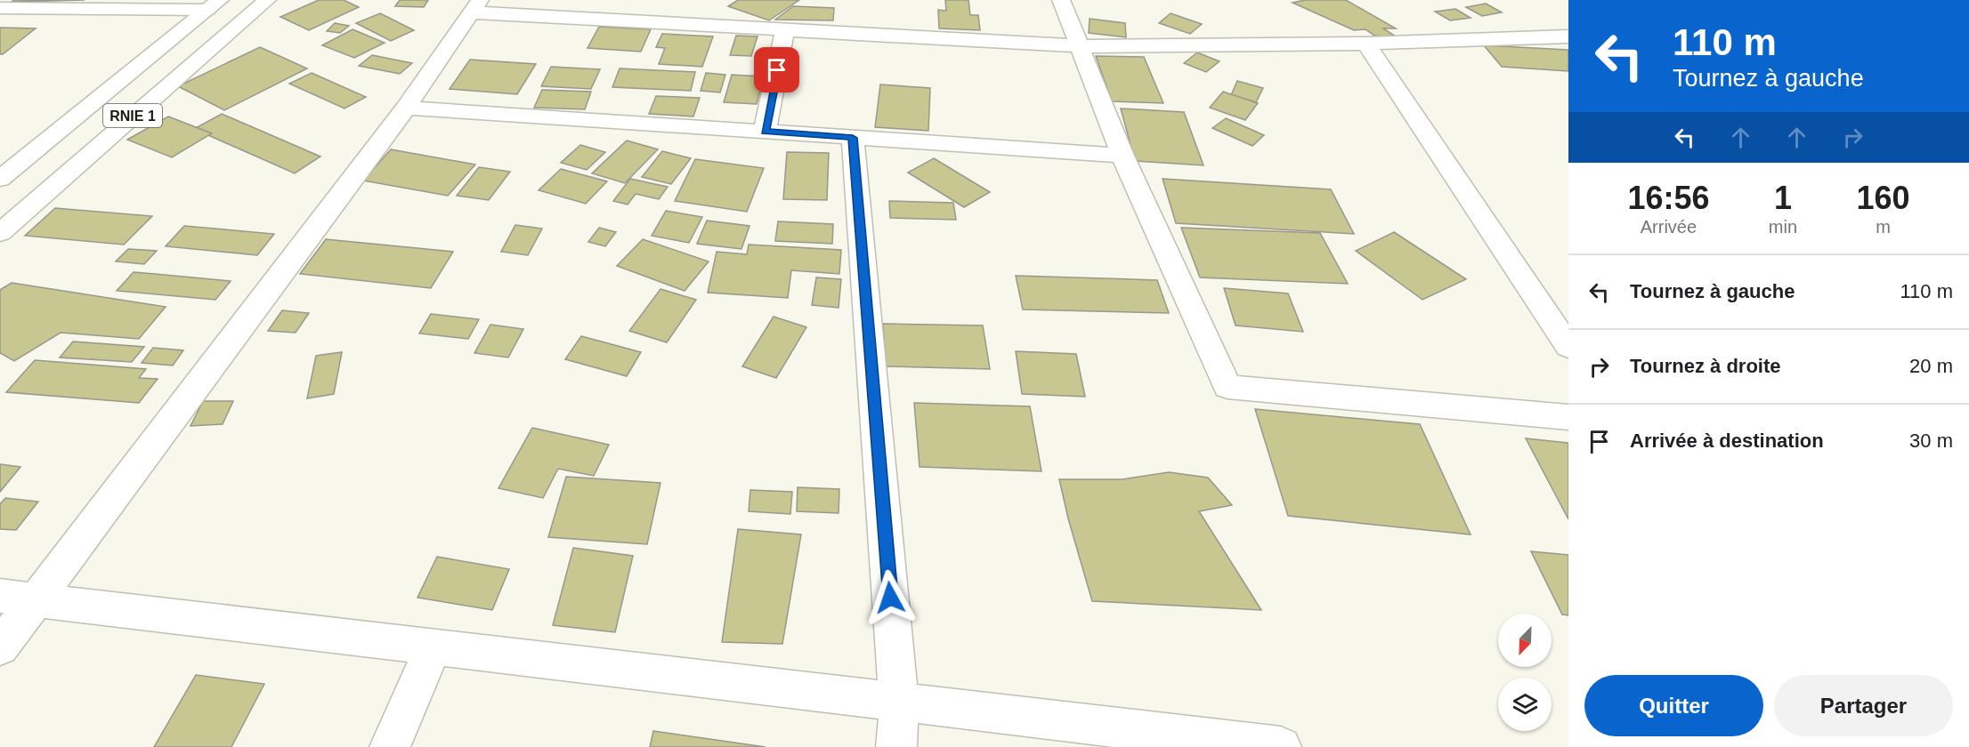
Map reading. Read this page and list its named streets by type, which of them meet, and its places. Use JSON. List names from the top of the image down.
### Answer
{
  "streets": {
    "main road": ["RNIE 1"]
  },
  "north": "bottom left",
  "page": {
    "turn": ["110 m", "Tournez à gauche"],
    "eta": [
      "16:56",
      "Arrivée",
      "1",
      "min",
      "160",
      "m"
    ],
    "list": [
      {
        "name": "Tournez à gauche",
        "value": "110 m"
      },
      {
        "name": "Tournez à droite",
        "value": "20 m"
      },
      {
        "name": "Arrivée à destination",
        "value": "30 m"
      }
    ],
    "buttons": ["Quitter", "Partager"]
  }
}
